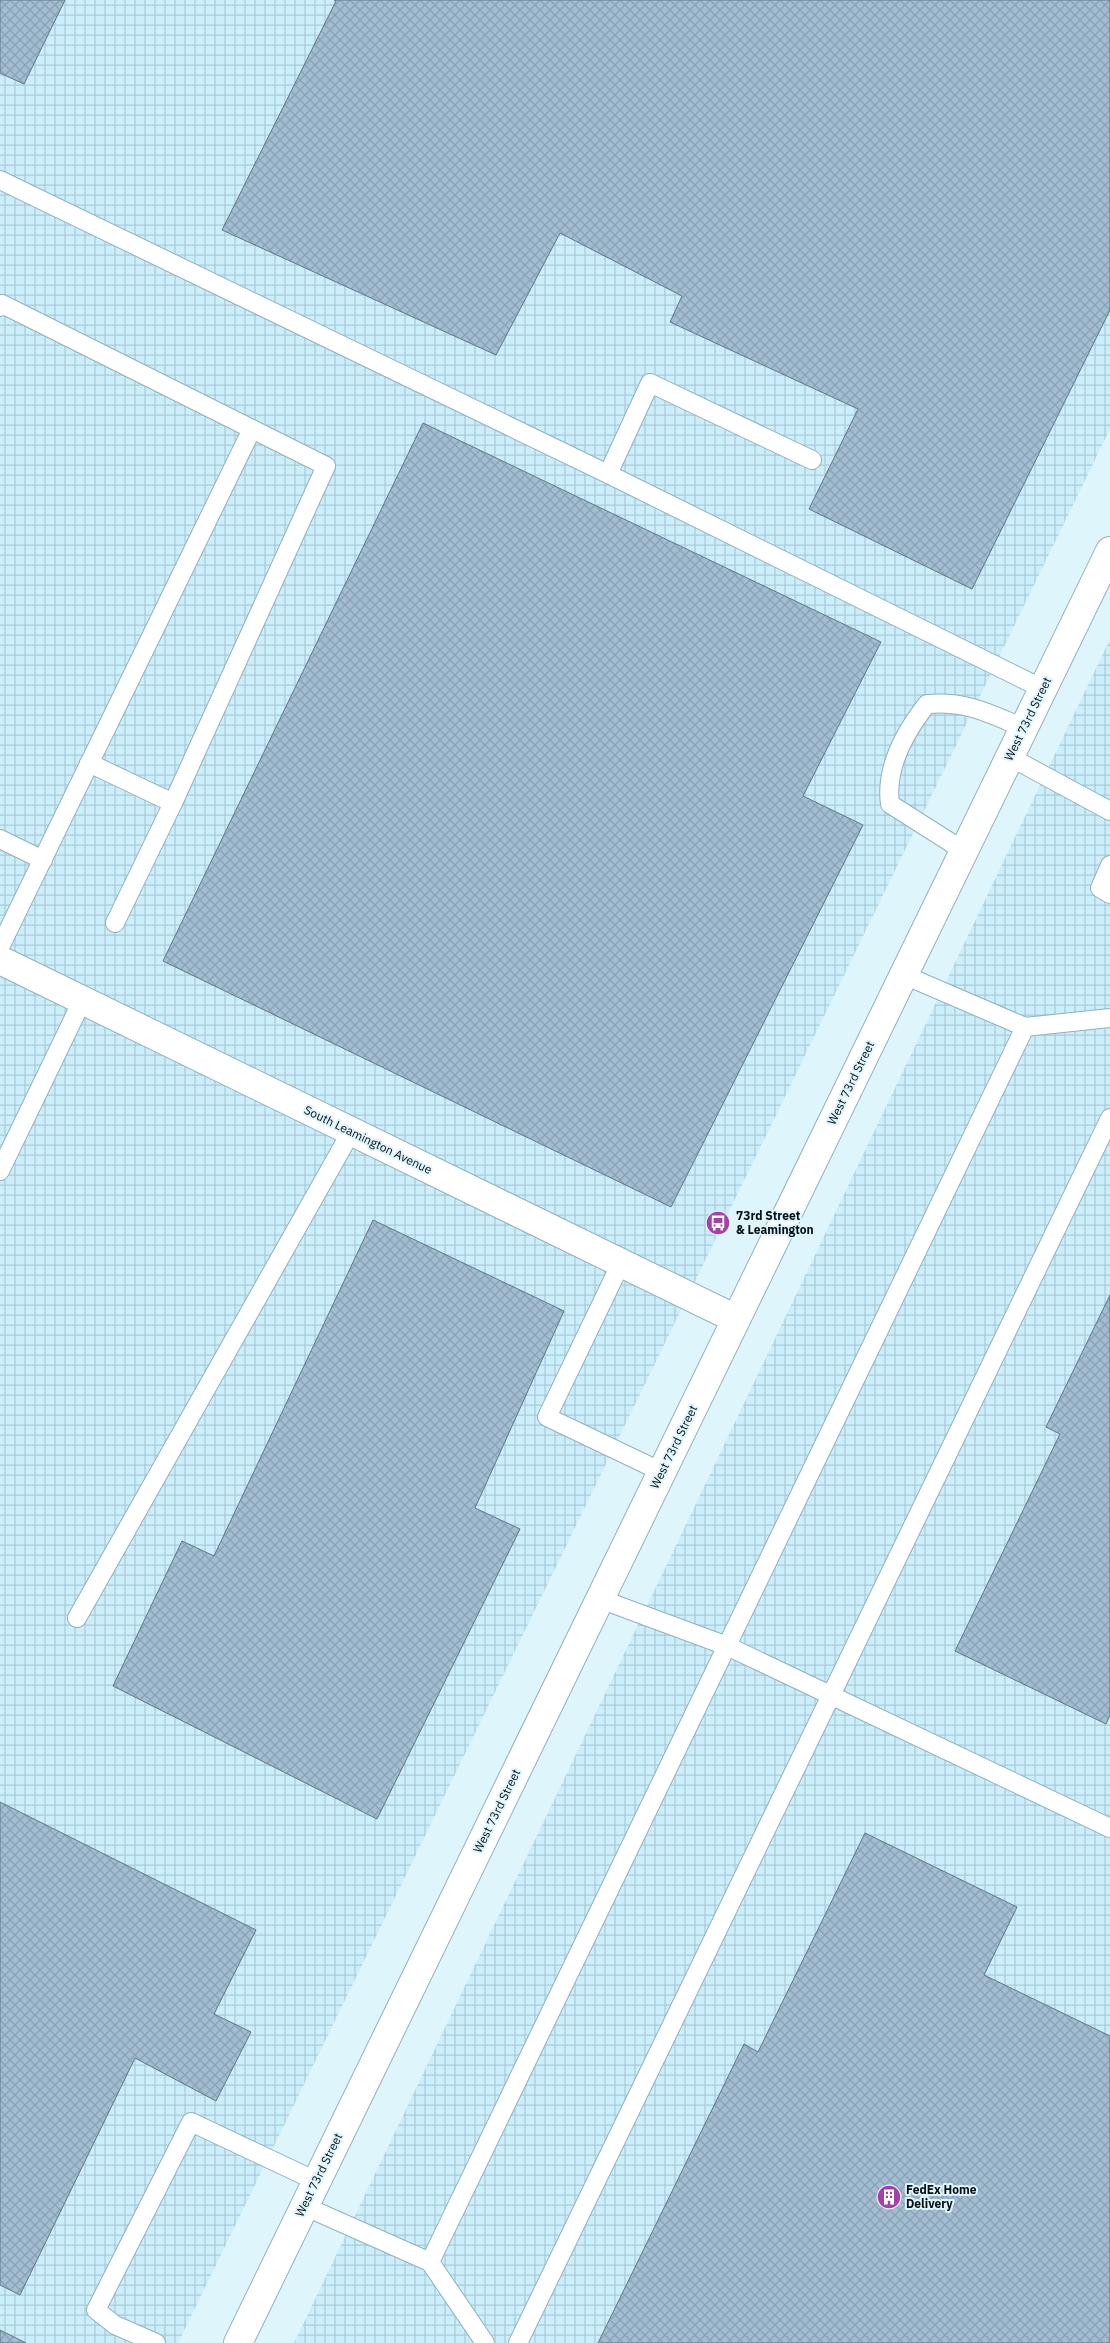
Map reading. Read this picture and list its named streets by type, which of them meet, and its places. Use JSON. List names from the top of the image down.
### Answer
{
  "streets": {
    "street": ["West 73rd Street", "South Leamington Avenue"]
  },
  "crossings": [
    ["West 73rd Street", "South Leamington Avenue"]
  ],
  "places": {
    "bus stop": ["73rd Street & Leamington"],
    "building": ["FedEx Home Delivery"]
  }
}
